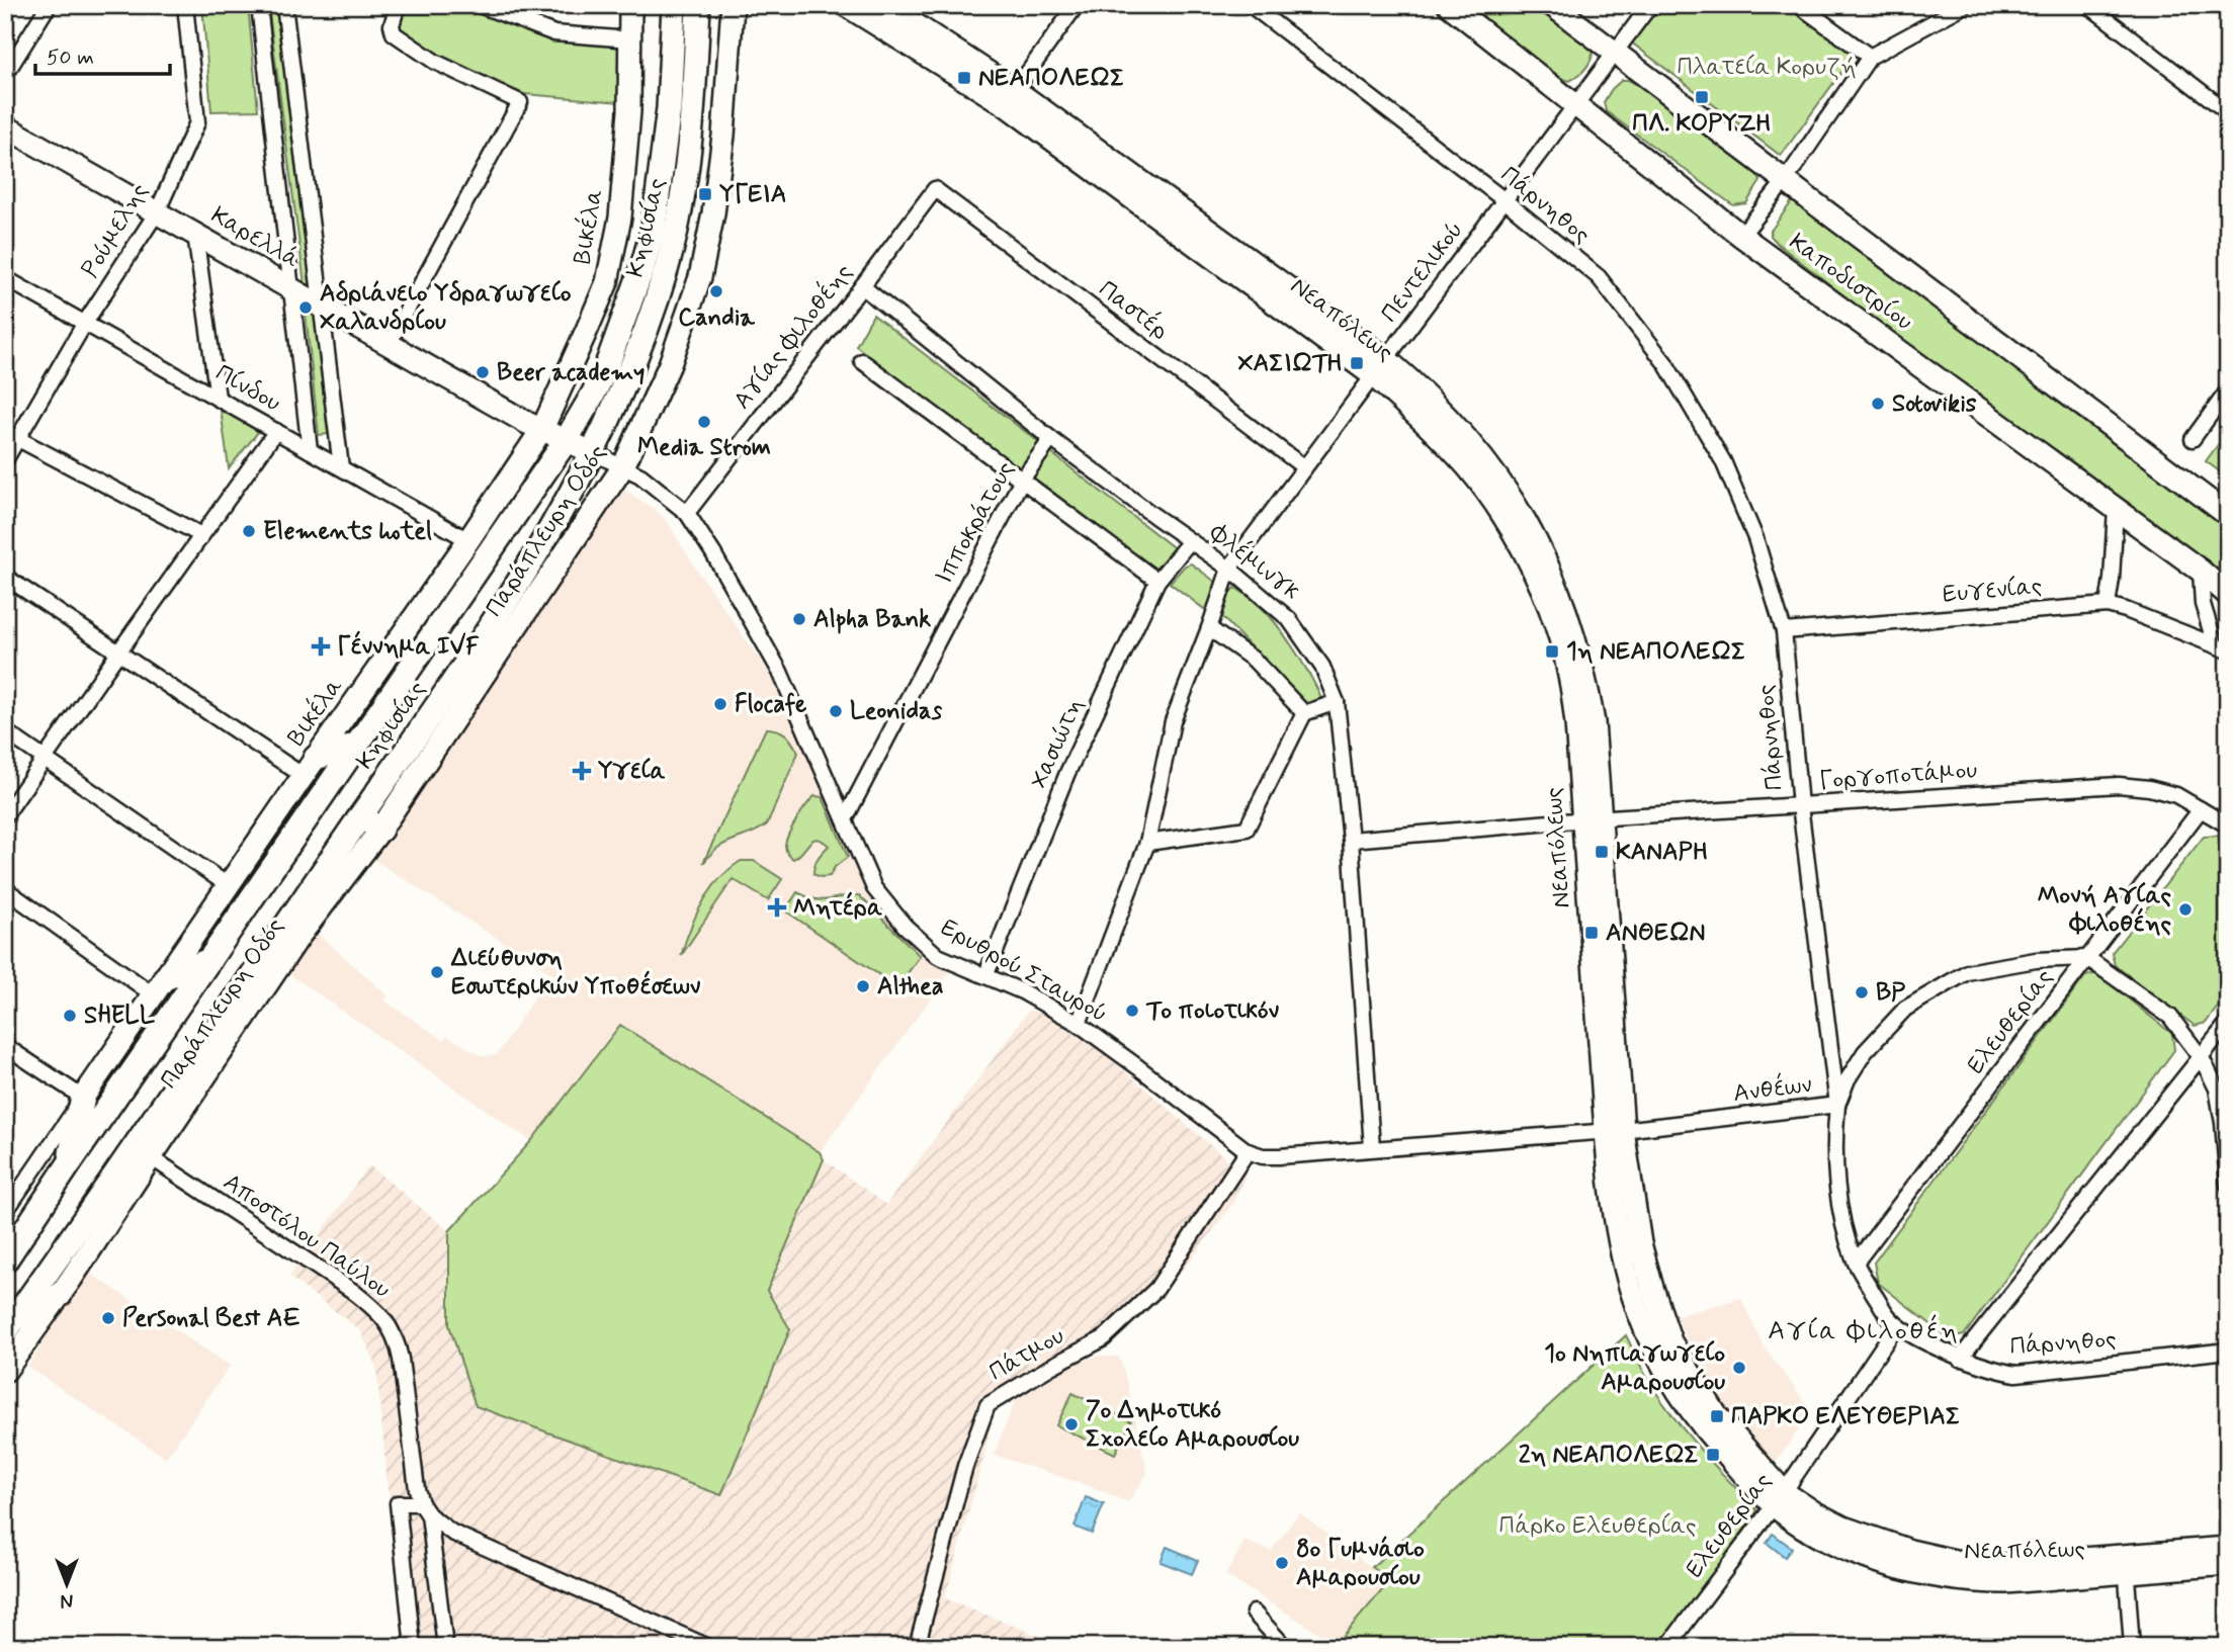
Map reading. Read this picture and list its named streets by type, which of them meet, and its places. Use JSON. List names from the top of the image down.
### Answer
{
  "streets": {
    "main road": ["Κηφισίας"],
    "street": [
      "Πάρνηθος",
      "Βικέλα",
      "Ρούμελης",
      "Καρελλά",
      "Πεντελικού",
      "Καποδιστρίου",
      "Παστέρ",
      "Νεαπόλεως",
      "Αγίας Φιλοθέης",
      "Πίνδου",
      "Ιπποκράτους",
      "Παράπλευρη Οδός",
      "Φλέμινγκ",
      "Ευγενίας",
      "Χασιώτη",
      "Γοργοποτάμου",
      "Ερυθρού Σταυρού",
      "Ελευθερίας",
      "Ανθέων",
      "Αποστόλου Παύλου",
      "Πάτμου"
    ]
  },
  "crossings": [
    ["Πάρνηθος", "Πεντελικού"],
    ["Πάρνηθος", "Ευγενίας"],
    ["Πάρνηθος", "Γοργοποτάμου"],
    ["Πάρνηθος", "Ελευθερίας"],
    ["Πάρνηθος", "Ανθέων"],
    ["Βικέλα", "Καρελλά"],
    ["Βικέλα", "Πίνδου"],
    ["Κηφισίας", "Καρελλά"],
    ["Κηφισίας", "Ερυθρού Σταυρού"],
    ["Ρούμελης", "Καρελλά"],
    ["Ρούμελης", "Πίνδου"],
    ["Καρελλά", "Ερυθρού Σταυρού"],
    ["Πεντελικού", "Καποδιστρίου"],
    ["Πεντελικού", "Παστέρ"],
    ["Πεντελικού", "Νεαπόλεως"],
    ["Πεντελικού", "Φλέμινγκ"],
    ["Πεντελικού", "Ερυθρού Σταυρού"],
    ["Παστέρ", "Αγίας Φιλοθέης"],
    ["Νεαπόλεως", "Γοργοποτάμου"],
    ["Νεαπόλεως", "Ελευθερίας"],
    ["Νεαπόλεως", "Ανθέων"],
    ["Αγίας Φιλοθέης", "Φλέμινγκ"],
    ["Αγίας Φιλοθέης", "Ερυθρού Σταυρού"],
    ["Ιπποκράτους", "Φλέμινγκ"],
    ["Ιπποκράτους", "Ερυθρού Σταυρού"],
    ["Παράπλευρη Οδός", "Ερυθρού Σταυρού"],
    ["Παράπλευρη Οδός", "Αποστόλου Παύλου"],
    ["Φλέμινγκ", "Χασιώτη"],
    ["Φλέμινγκ", "Γοργοποτάμου"],
    ["Φλέμινγκ", "Ανθέων"],
    ["Χασιώτη", "Ερυθρού Σταυρού"],
    ["Γοργοποτάμου", "Ελευθερίας"],
    ["Ερυθρού Σταυρού", "Ανθέων"],
    ["Ερυθρού Σταυρού", "Πάτμου"],
    ["Ελευθερίας", "Ανθέων"],
    ["Ανθέων", "Πάτμου"]
  ],
  "districts": ["Αγία Φιλοθέη"],
  "parks": ["Πλατεία Κορυζή", "Πάρκο Ελευθερίας"],
  "places": {
    "transit": [
      "ΝΕΑΠΟΛΕΩΣ",
      "ΠΛ. ΚΟΡΥΖΗ",
      "ΥΓΕΙΑ",
      "ΧΑΣΙΩΤΗ",
      "1η ΝΕΑΠΟΛΕΩΣ",
      "ΚΑΝΑΡΗ",
      "ΑΝΘΕΩΝ",
      "ΠΑΡΚΟ ΕΛΕΥΘΕΡΙΑΣ",
      "2η ΝΕΑΠΟΛΕΩΣ"
    ],
    "other": [
      "Candia",
      "Αδριάνειο Υδραγωγείο Χαλανδρίου",
      "Beer academy",
      "Sotovikis",
      "Media Strom",
      "Elements hotel",
      "Alpha Bank",
      "Flocafe",
      "Leonidas",
      "Μονή Αγίας Φιλοθέης",
      "Διεύθυνση Εσωτερικών Υποθέσεων",
      "Althea",
      "BP",
      "Το ποιοτικόν",
      "SHELL",
      "Personal Best AE",
      "1ο Νηπιαγωγείο Αμαρουσίου",
      "7ο Δημοτικό Σχολείο Αμαρουσίου",
      "8ο Γυμνάσιο Αμαρουσίου"
    ],
    "health": ["Γέννημα IVF", "Υγεία", "Μητέρα"]
  },
  "scale_bar": "50 m",
  "north": "bottom"
}
